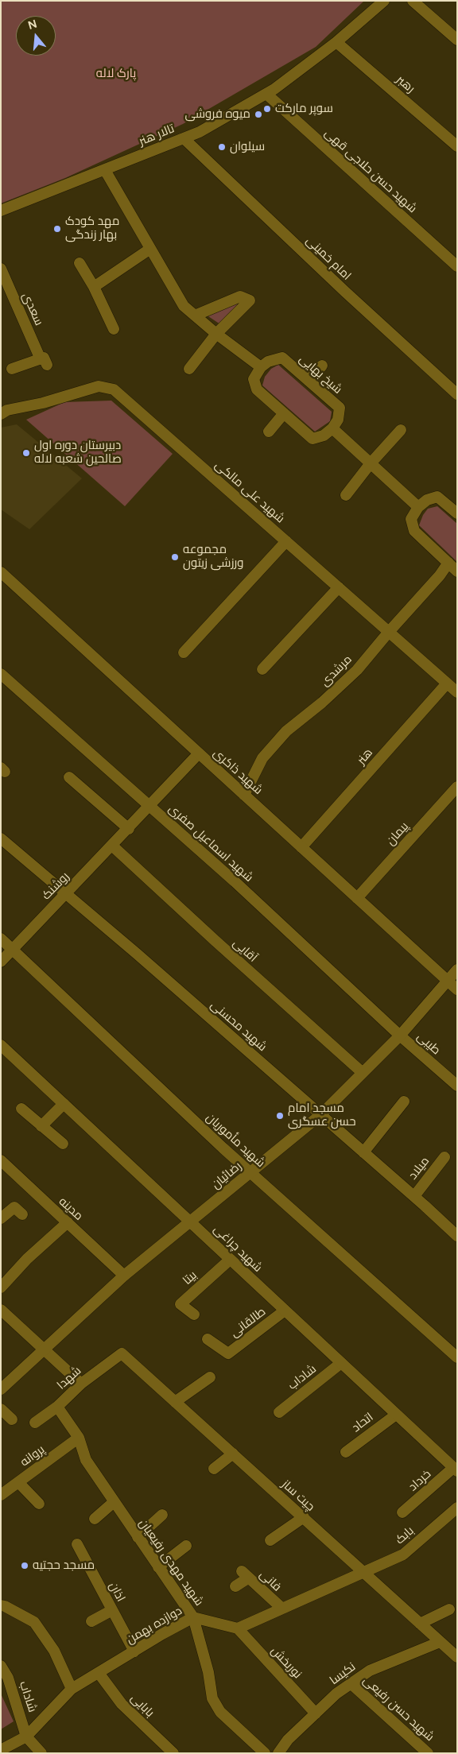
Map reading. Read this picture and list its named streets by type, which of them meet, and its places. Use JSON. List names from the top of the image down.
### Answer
{
  "streets": {
    "street": [
      "رهبر",
      "تالار هنر",
      "شهید حسن حلاجی قهی",
      "امام خمینی",
      "سعدی",
      "شیخ بهایی",
      "شهید علی مالکی",
      "مرشدی",
      "هنر",
      "شهید ذاکری",
      "پیمان",
      "شهید اسماعیل صفری",
      "روشنک",
      "آقایی",
      "شهید محسنی",
      "طیبی",
      "شهید مأموریان",
      "میلاد",
      "رضائیان",
      "مدینه",
      "شهید چراغی",
      "بیتا",
      "طالقانی",
      "شاداب",
      "شهدا",
      "اتحاد",
      "پروانه",
      "خرداد",
      "چیت ساز",
      "بابک",
      "شهید مهدی رفیعیان",
      "فانی",
      "اذان",
      "دوازده بهمن",
      "نوربخش",
      "نکیسا",
      "بابایی",
      "شهید حسن رفیعی"
    ]
  },
  "crossings": [
    ["رهبر", "تالار هنر"],
    ["تالار هنر", "شهید حسن حلاجی قهی"],
    ["تالار هنر", "امام خمینی"],
    ["شهید علی مالکی", "مرشدی"],
    ["شهید علی مالکی", "هنر"],
    ["مرشدی", "شهید ذاکری"],
    ["هنر", "شهید ذاکری"],
    ["شهید ذاکری", "پیمان"],
    ["شهید ذاکری", "روشنک"],
    ["شهید ذاکری", "رضائیان"],
    ["شهید اسماعیل صفری", "روشنک"],
    ["شهید اسماعیل صفری", "طیبی"],
    ["شهید اسماعیل صفری", "رضائیان"],
    ["روشنک", "آقایی"],
    ["روشنک", "شهید محسنی"],
    ["روشنک", "شهید مأموریان"],
    ["آقایی", "رضائیان"],
    ["شهید محسنی", "میلاد"],
    ["شهید محسنی", "رضائیان"],
    ["طیبی", "رضائیان"],
    ["شهید مأموریان", "رضائیان"],
    ["رضائیان", "مدینه"],
    ["رضائیان", "شهید چراغی"],
    ["شهید چراغی", "بیتا"],
    ["شهید چراغی", "طالقانی"],
    ["شهید چراغی", "شاداب"],
    ["شهید چراغی", "اتحاد"],
    ["شهید چراغی", "خرداد"],
    ["شاداب", "دوازده بهمن"],
    ["شهدا", "چیت ساز"],
    ["شهدا", "شهید مهدی رفیعیان"],
    ["پروانه", "شهید مهدی رفیعیان"],
    ["چیت ساز", "بابک"],
    ["چیت ساز", "نکیسا"],
    ["شهید مهدی رفیعیان", "دوازده بهمن"],
    ["اذان", "دوازده بهمن"],
    ["دوازده بهمن", "نوربخش"],
    ["دوازده بهمن", "بابایی"],
    ["نوربخش", "نکیسا"],
    ["نکیسا", "شهید حسن رفیعی"]
  ],
  "parks": ["پارک لاله"],
  "places": [
    "سوپر مارکت",
    "میوه فروشی",
    "سیلوان",
    "مهد کودک بهار زندگی",
    "دبیرستان دوره اول صالحین شعبه لاله",
    "مجموعه ورزشی زیتون",
    "مسجد امام حسن عسگری",
    "مسجد حجتیه"
  ],
  "north": "top"
}
